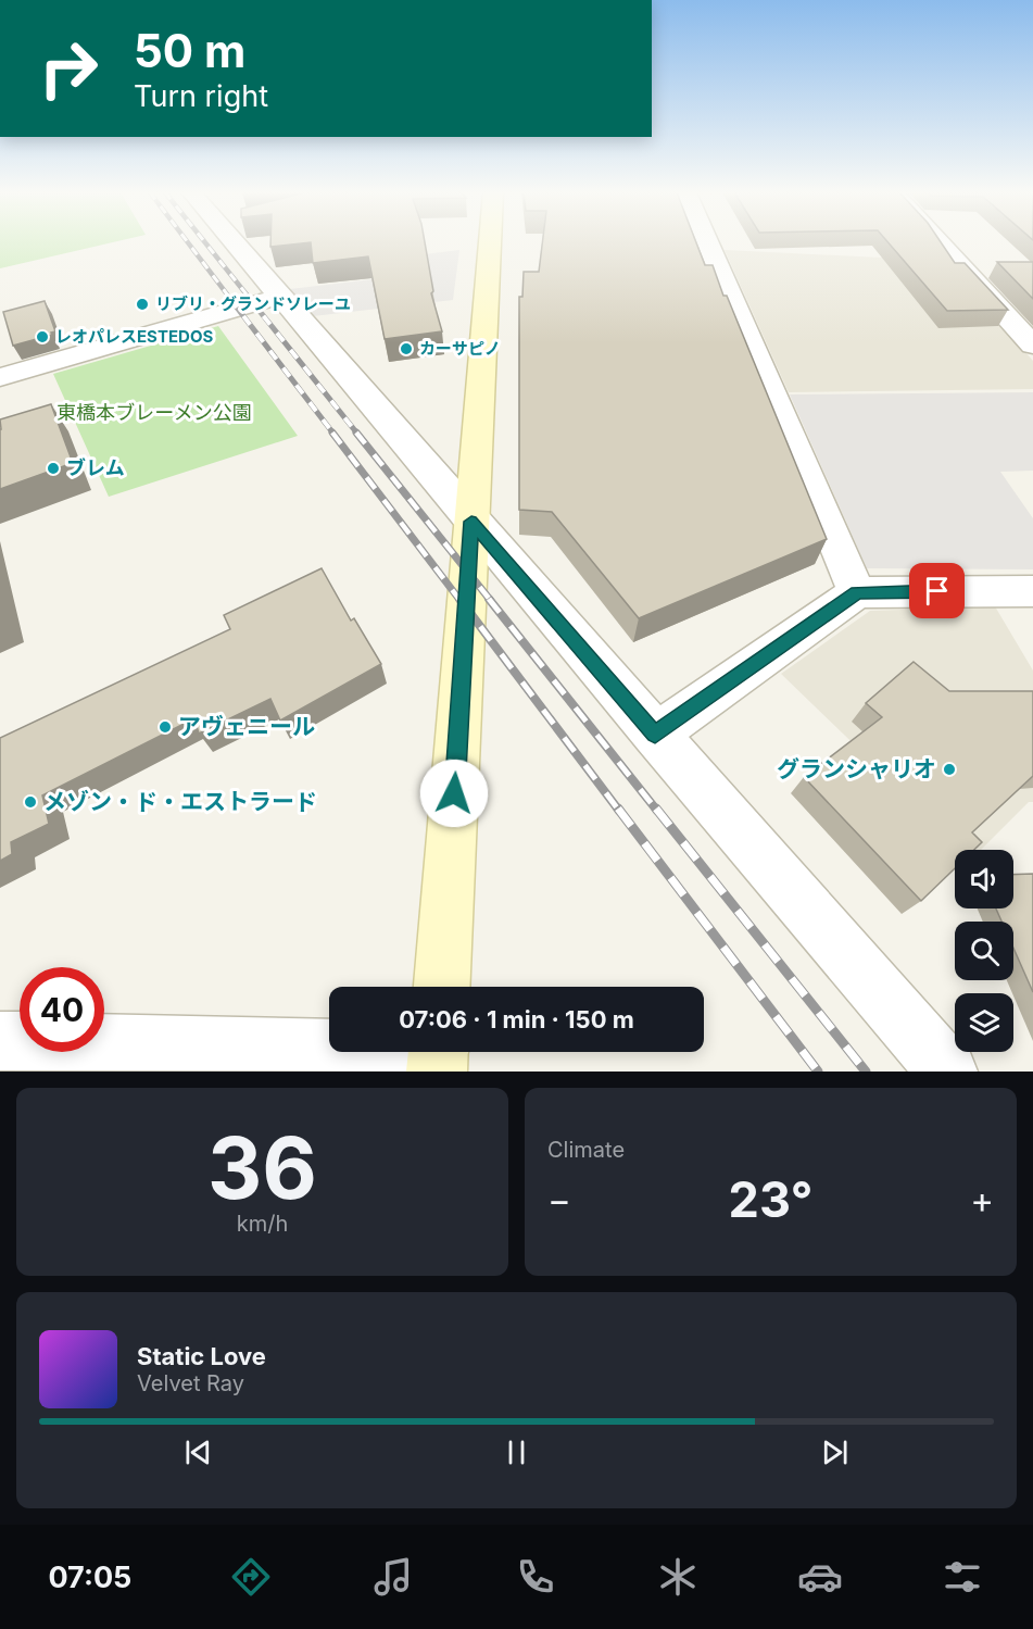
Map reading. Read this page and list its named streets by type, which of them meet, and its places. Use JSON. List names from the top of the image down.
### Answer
{
  "parks": ["東橋本ブレーメン公園"],
  "places": [
    "リブリ・グランドソレーユ",
    "レオパレスESTEDOS",
    "カーサピノ",
    "ブレム",
    "アヴェニール",
    "グランシャリオ",
    "メゾン・ド・エストラード"
  ],
  "page": {
    "turn": ["50 m", "Turn right"],
    "limit": "40",
    "trip": "07:06 · 1 min · 150 m",
    "tile": [
      ["36", "km/h"],
      "Climate"
    ],
    "heat": ["−", "23°", "+"],
    "song": ["Static Love", "Velvet Ray"],
    "tabs": "07:05"
  }
}
